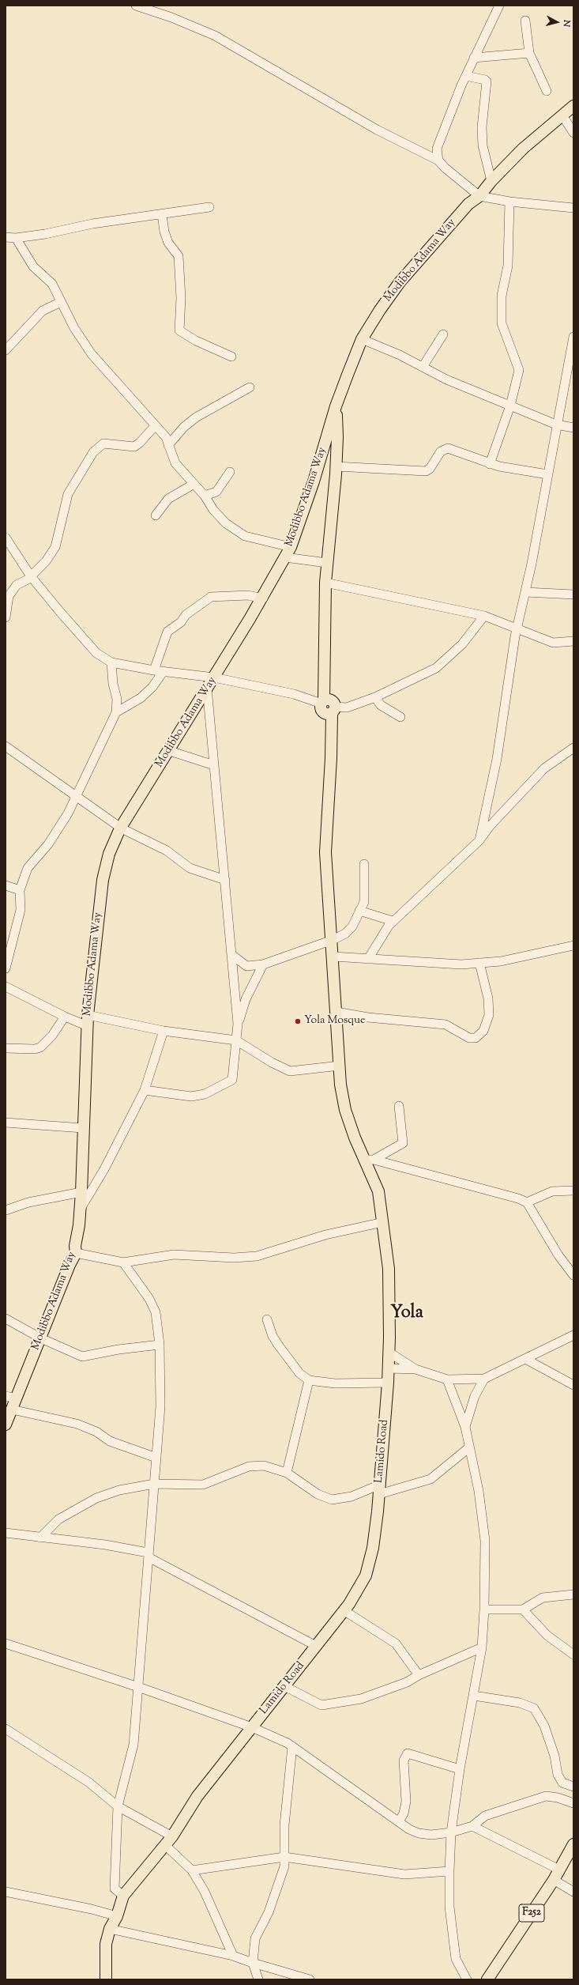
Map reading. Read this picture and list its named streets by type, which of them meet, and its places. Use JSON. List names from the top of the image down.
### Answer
{
  "streets": {
    "main road": ["Modibbo Adama Way", "Lamido Road", "F252"]
  },
  "districts": ["Yola"],
  "places": ["Yola Mosque"],
  "north": "right"
}
